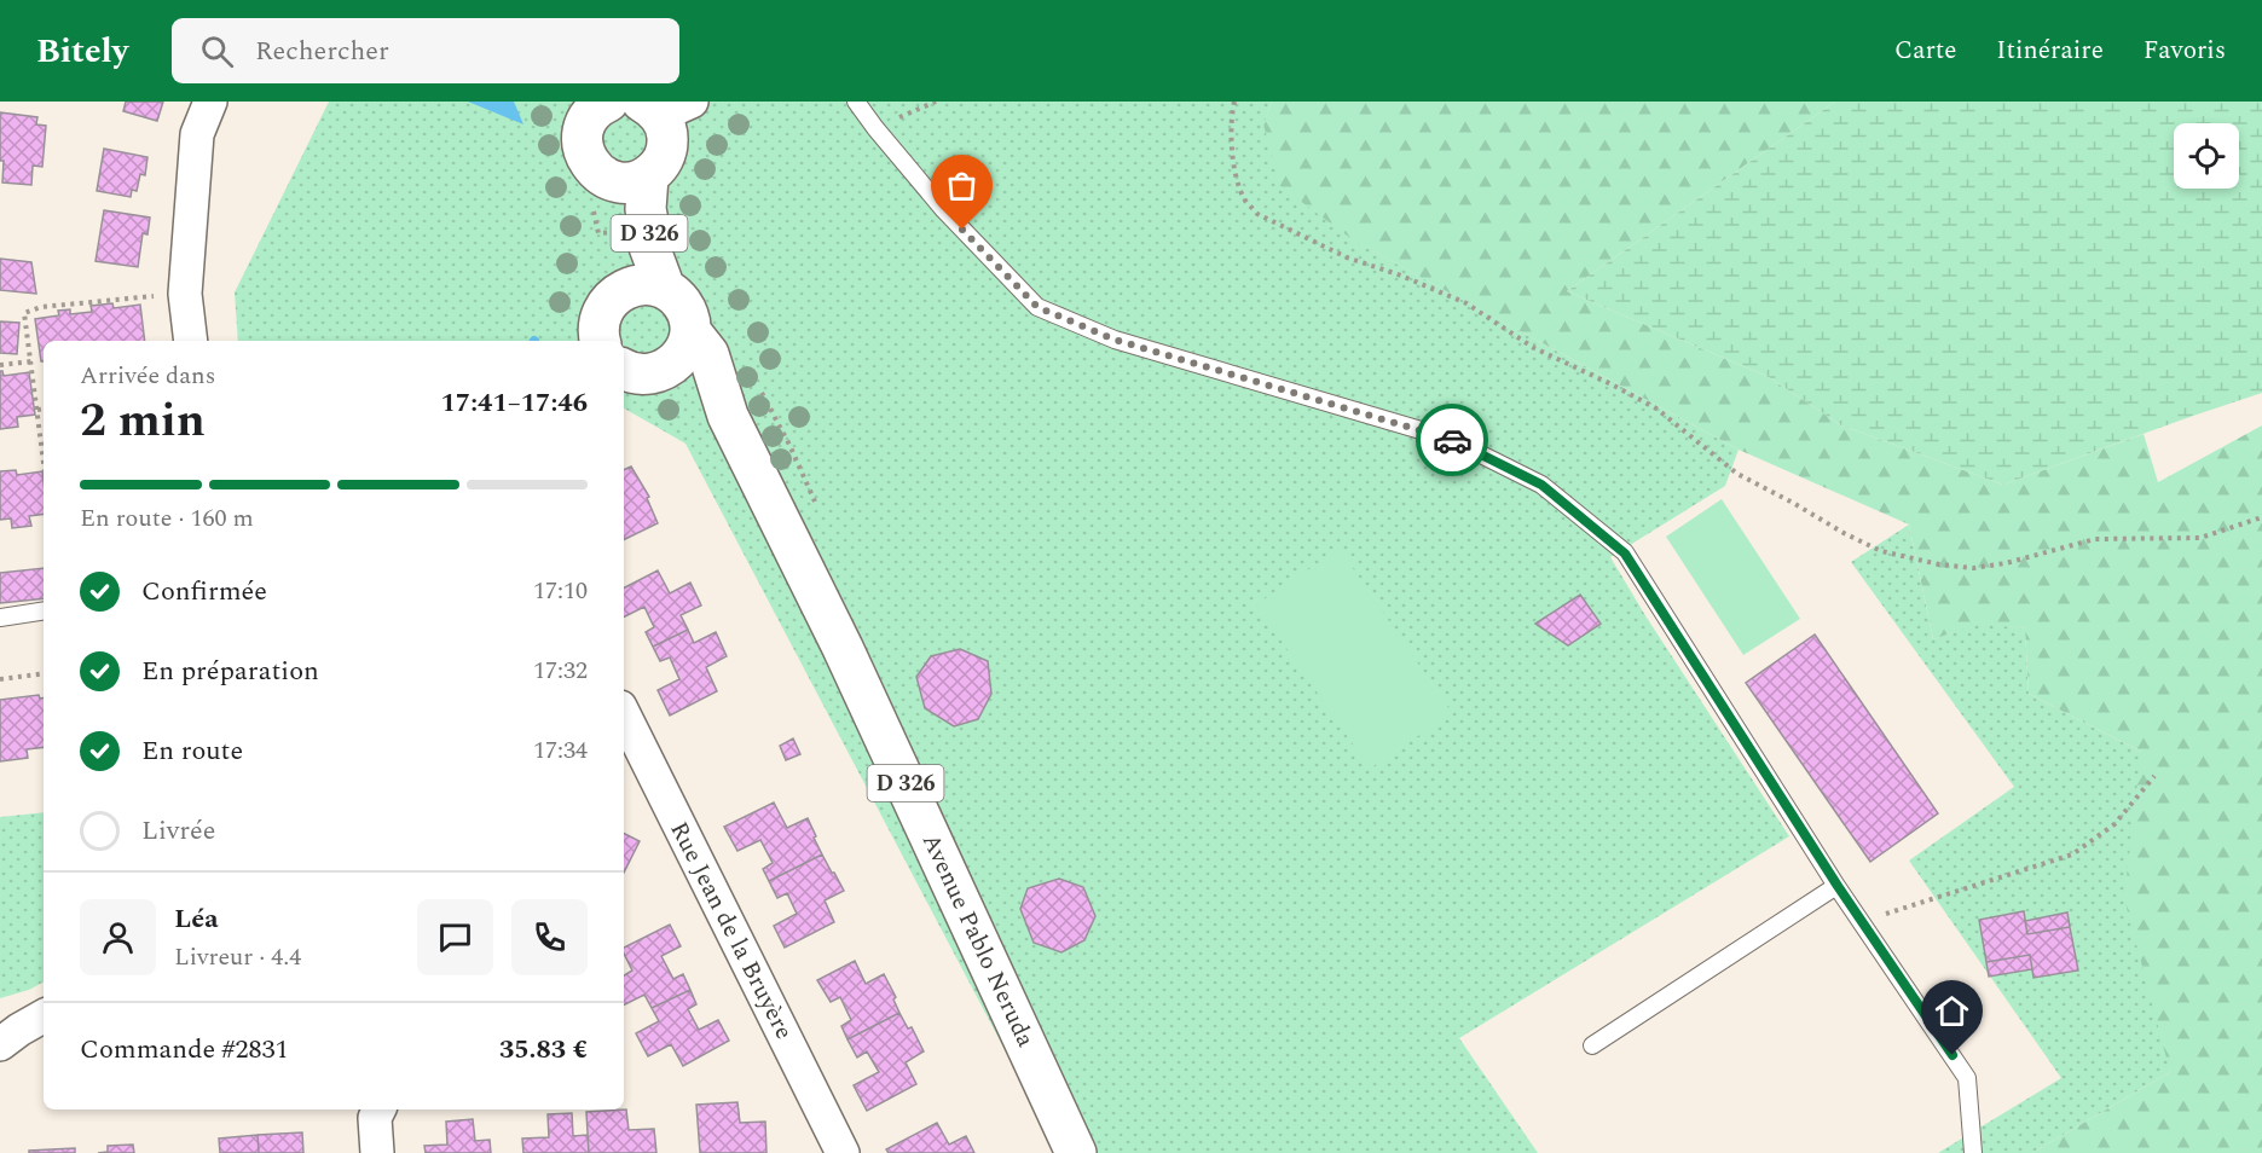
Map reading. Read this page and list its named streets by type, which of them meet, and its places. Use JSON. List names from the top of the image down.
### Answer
{
  "streets": {
    "main road": ["D 326", "Avenue Pablo Neruda"],
    "street": ["Rue Jean de la Bruyère"]
  },
  "crossings": [
    ["D 326", "Avenue Pablo Neruda"]
  ],
  "page": {
    "header": "Bitely",
    "search": "Rechercher",
    "nav": ["Carte", "Itinéraire", "Favoris"],
    "heading": ["2 min", "Arrivée dans", "17:41–17:46"],
    "panel": [
      "Léa",
      "Livreur · 4.4",
      "Commande #2831",
      "35.83 €"
    ],
    "bar": "En route · 160 m",
    "list": [
      ["Confirmée", "17:10"],
      ["En préparation", "17:32"],
      ["En route", "17:34"],
      "Livrée"
    ]
  }
}
